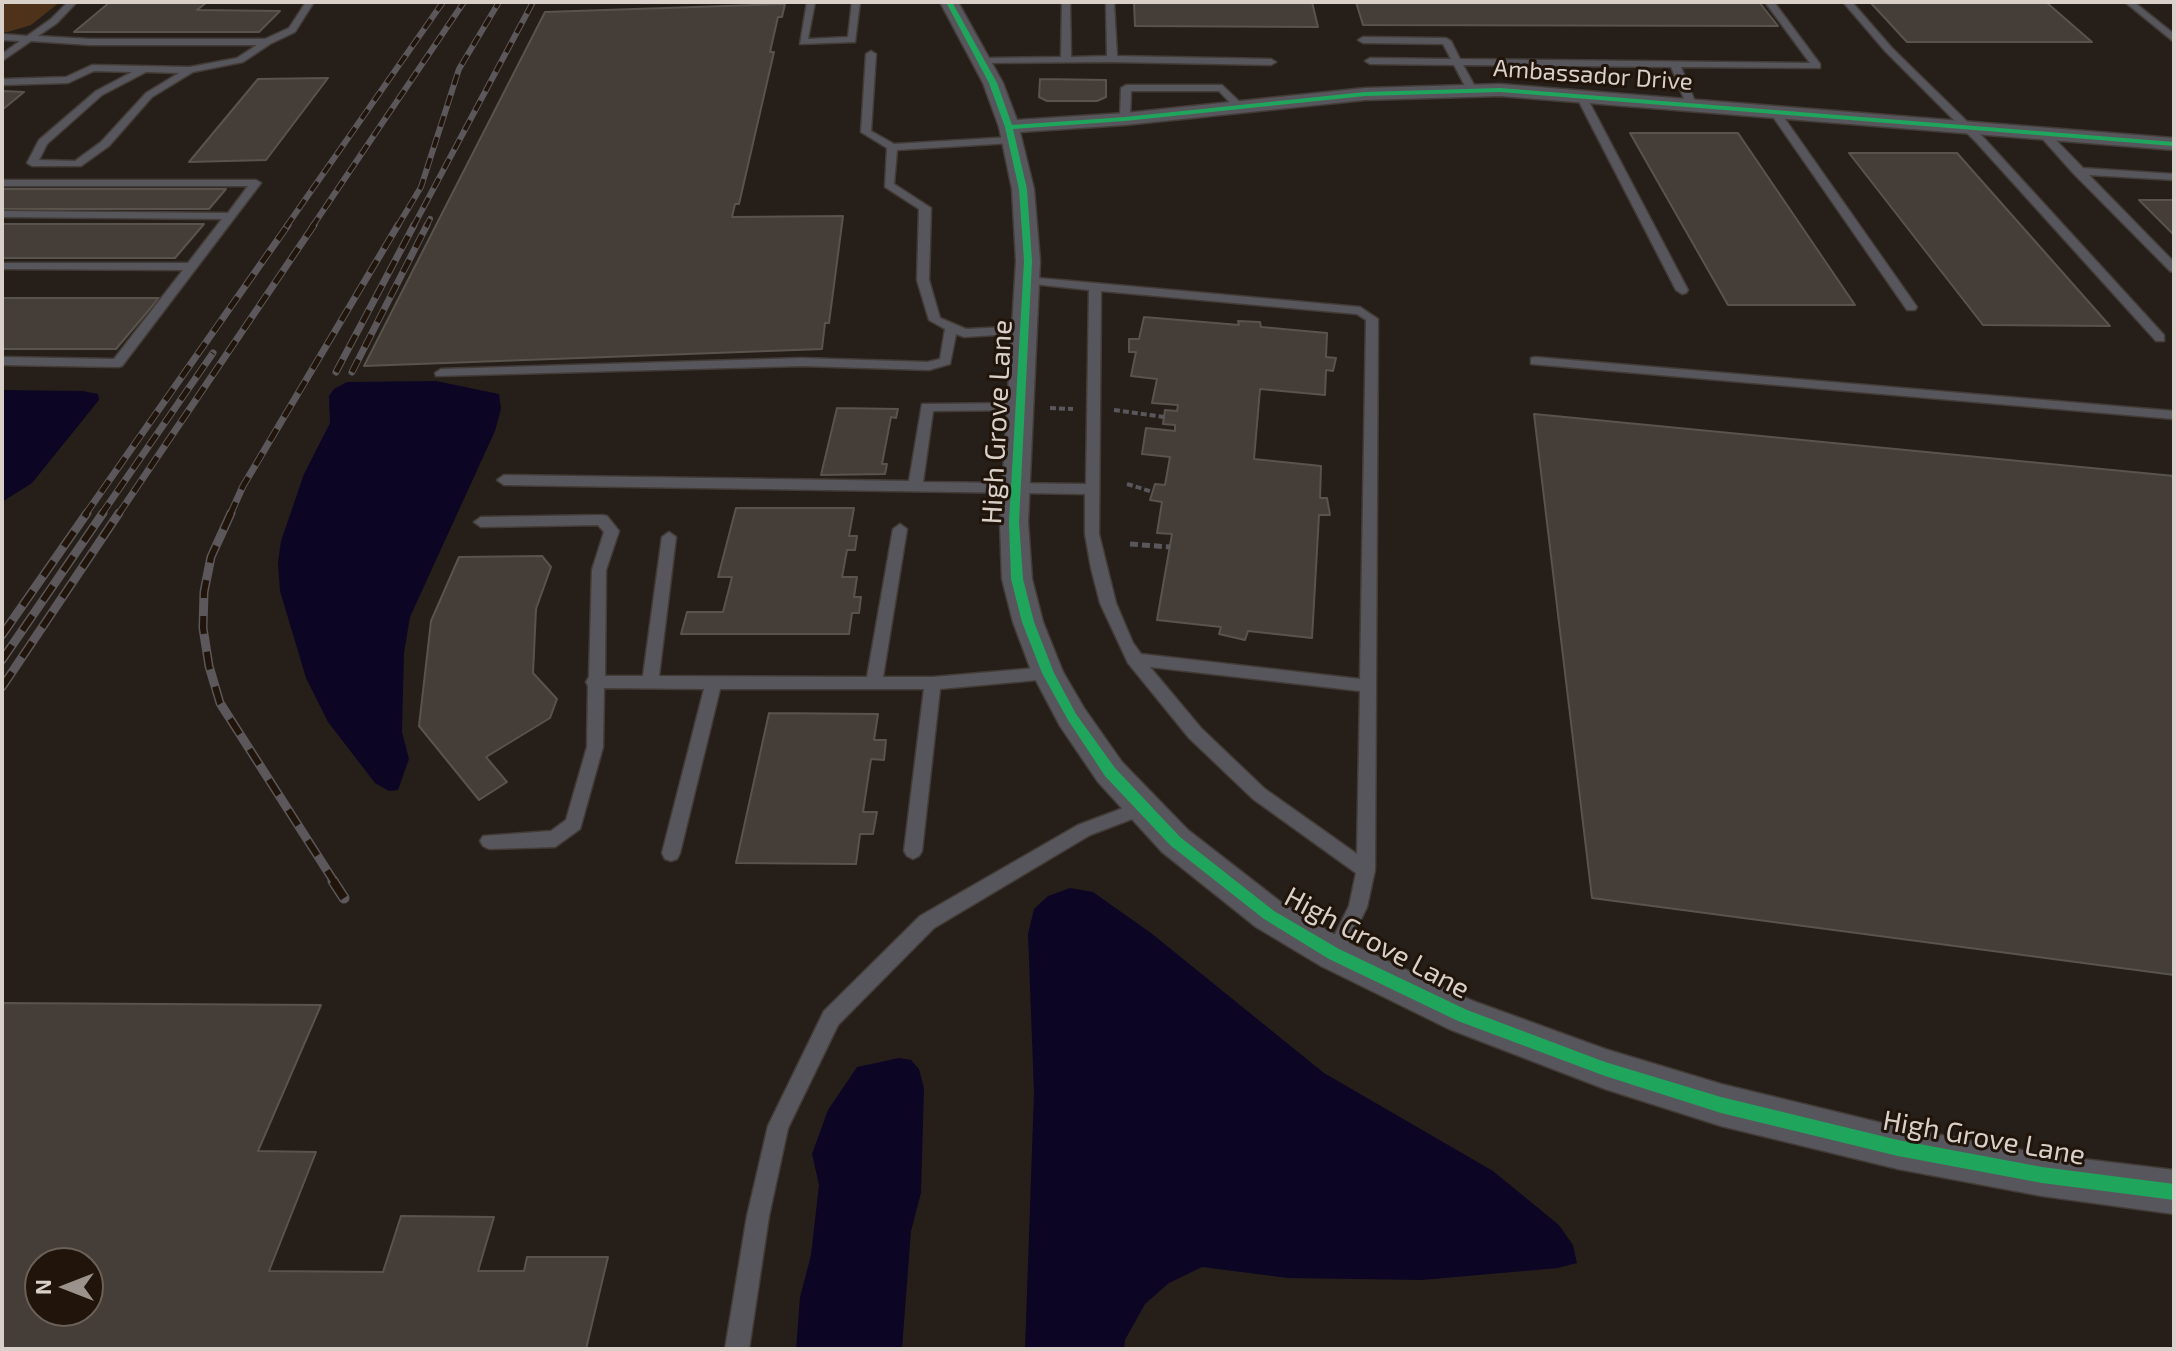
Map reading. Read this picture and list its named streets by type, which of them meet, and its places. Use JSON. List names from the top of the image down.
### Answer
{
  "streets": {
    "street": ["Ambassador Drive", "High Grove Lane"]
  },
  "crossings": [
    ["Ambassador Drive", "High Grove Lane"]
  ],
  "north": "left"
}
